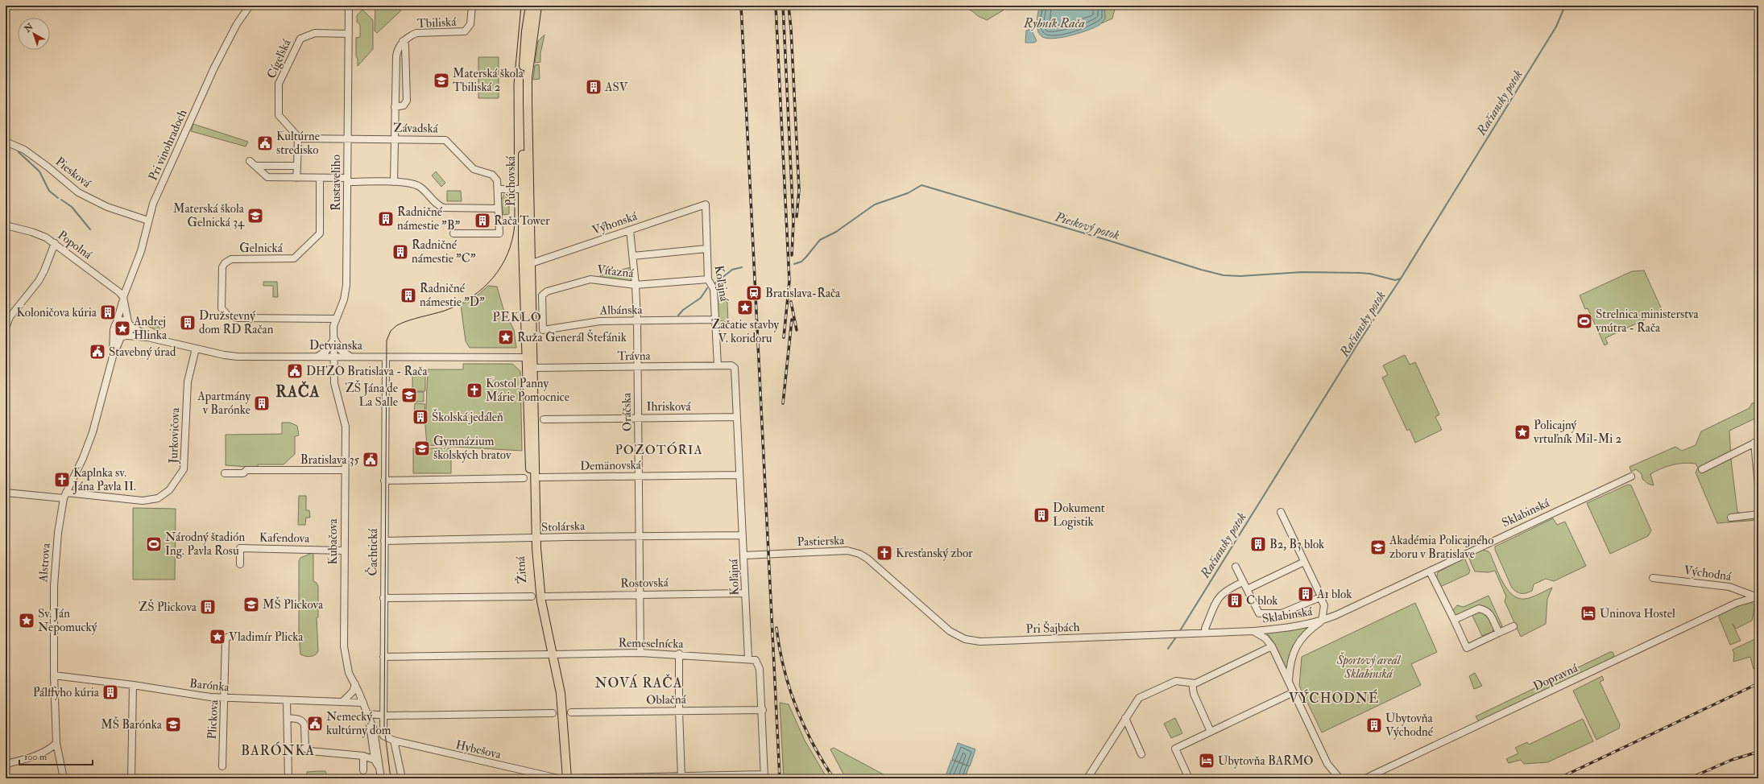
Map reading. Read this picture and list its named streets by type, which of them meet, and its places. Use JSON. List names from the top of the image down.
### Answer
{
  "streets": {
    "main road": ["Púchovská", "Žitná"],
    "street": [
      "Tbiliská",
      "Cígeľská",
      "Závadská",
      "Pri vinohradoch",
      "Piesková",
      "Rustaveliho",
      "Výhonská",
      "Popolná",
      "Gelnická",
      "Víťazná",
      "Koľajná",
      "Albánska",
      "Detvianska",
      "Trávna",
      "Ihrisková",
      "Oráčska",
      "Jurkovičova",
      "Demänovská",
      "Sklabinská",
      "Stolárska",
      "Kafendova",
      "Pastierska",
      "Kubačova",
      "Čachtická",
      "Alstrova",
      "Východná",
      "Rostovská",
      "Pri Šajbách",
      "Remeselnícka",
      "Dopravná",
      "Barónka",
      "Oblačná",
      "Plickova",
      "Hybešova"
    ]
  },
  "crossings": [
    ["Tbiliská", "Závadská"],
    ["Cígeľská", "Rustaveliho"],
    ["Závadská", "Rustaveliho"],
    ["Pri vinohradoch", "Piesková"],
    ["Pri vinohradoch", "Popolná"],
    ["Pri vinohradoch", "Detvianska"],
    ["Pri vinohradoch", "Alstrova"],
    ["Púchovská", "Výhonská"],
    ["Púchovská", "Detvianska"],
    ["Púchovská", "Trávna"],
    ["Púchovská", "Žitná"],
    ["Rustaveliho", "Gelnická"],
    ["Rustaveliho", "Detvianska"],
    ["Rustaveliho", "Kubačova"],
    ["Výhonská", "Koľajná"],
    ["Výhonská", "Oráčska"],
    ["Víťazná", "Koľajná"],
    ["Víťazná", "Albánska"],
    ["Víťazná", "Oráčska"],
    ["Koľajná", "Albánska"],
    ["Koľajná", "Trávna"],
    ["Koľajná", "Ihrisková"],
    ["Koľajná", "Demänovská"],
    ["Koľajná", "Stolárska"],
    ["Koľajná", "Pastierska"],
    ["Koľajná", "Rostovská"],
    ["Koľajná", "Remeselnícka"],
    ["Albánska", "Oráčska"],
    ["Detvianska", "Jurkovičova"],
    ["Detvianska", "Kubačova"],
    ["Detvianska", "Čachtická"],
    ["Detvianska", "Alstrova"],
    ["Detvianska", "Žitná"],
    ["Trávna", "Oráčska"],
    ["Trávna", "Žitná"],
    ["Ihrisková", "Oráčska"],
    ["Oráčska", "Demänovská"],
    ["Oráčska", "Stolárska"],
    ["Oráčska", "Rostovská"],
    ["Oráčska", "Remeselnícka"],
    ["Jurkovičova", "Alstrova"],
    ["Sklabinská", "Pri Šajbách"],
    ["Stolárska", "Čachtická"],
    ["Stolárska", "Žitná"],
    ["Kafendova", "Kubačova"],
    ["Pastierska", "Pri Šajbách"],
    ["Kubačova", "Barónka"],
    ["Čachtická", "Remeselnícka"],
    ["Čachtická", "Hybešova"],
    ["Alstrova", "Barónka"],
    ["Žitná", "Remeselnícka"],
    ["Východná", "Dopravná"],
    ["Barónka", "Plickova"]
  ],
  "districts": [
    "PEKLO",
    "RAČA",
    "POZOTÓRIA",
    "NOVÁ RAČA",
    "VÝCHODNÉ",
    "BARÓNKA"
  ],
  "water": ["Rybník Rača", "Račiansky potok", "Pieskový potok"],
  "parks": ["Športový areál Sklabinská"],
  "places": {
    "school or university": [
      "Materská škola Tbiliská 2",
      "Materská škola Gelnická 34",
      "ZŠ Jána de La Salle",
      "Gymnázium školských bratov",
      "Akadémia Policajného zboru v Bratislave",
      "MŠ Plickova",
      "MŠ Barónka"
    ],
    "building": [
      "ASV",
      "Radničné námestie \"B\"",
      "Rača Tower",
      "Radničné námestie \"C\"",
      "Radničné námestie \"D\"",
      "Koloničova kúria",
      "Družstevný dom RD Račan",
      "Apartmány v Barónke",
      "Školská jedáleň",
      "Dokument Logistik",
      "B2, B3 blok",
      "A1 blok",
      "C blok",
      "ZŠ Plickova",
      "Pálffyho kúria",
      "Ubytovňa Východné"
    ],
    "public building": [
      "Kultúrne stredisko",
      "Stavebný úrad",
      "DHZO Bratislava - Rača",
      "Bratislava 35",
      "Nemecký kultúrny dom"
    ],
    "station": ["Bratislava-Rača"],
    "place": [
      "Začatie stavby V. koridoru",
      "Andrej Hlinka",
      "Ruža Generál Štefánik",
      "Policajný vrtuľník Mil-Mi 2",
      "Sv. Ján Nepomucký",
      "Vladimír Plicka"
    ],
    "sports": ["Strelnica ministerstva vnútra - Rača", "Národný štadión Ing. Pavla Rosu"],
    "church": ["Kostol Panny Márie Pomocnice", "Kaplnka sv. Jána Pavla II.", "Kresťanský zbor"],
    "hotel": ["Uninova Hostel", "Ubytovňa BARMO"]
  },
  "scale_bar": "100 m",
  "north": "top left"
}
